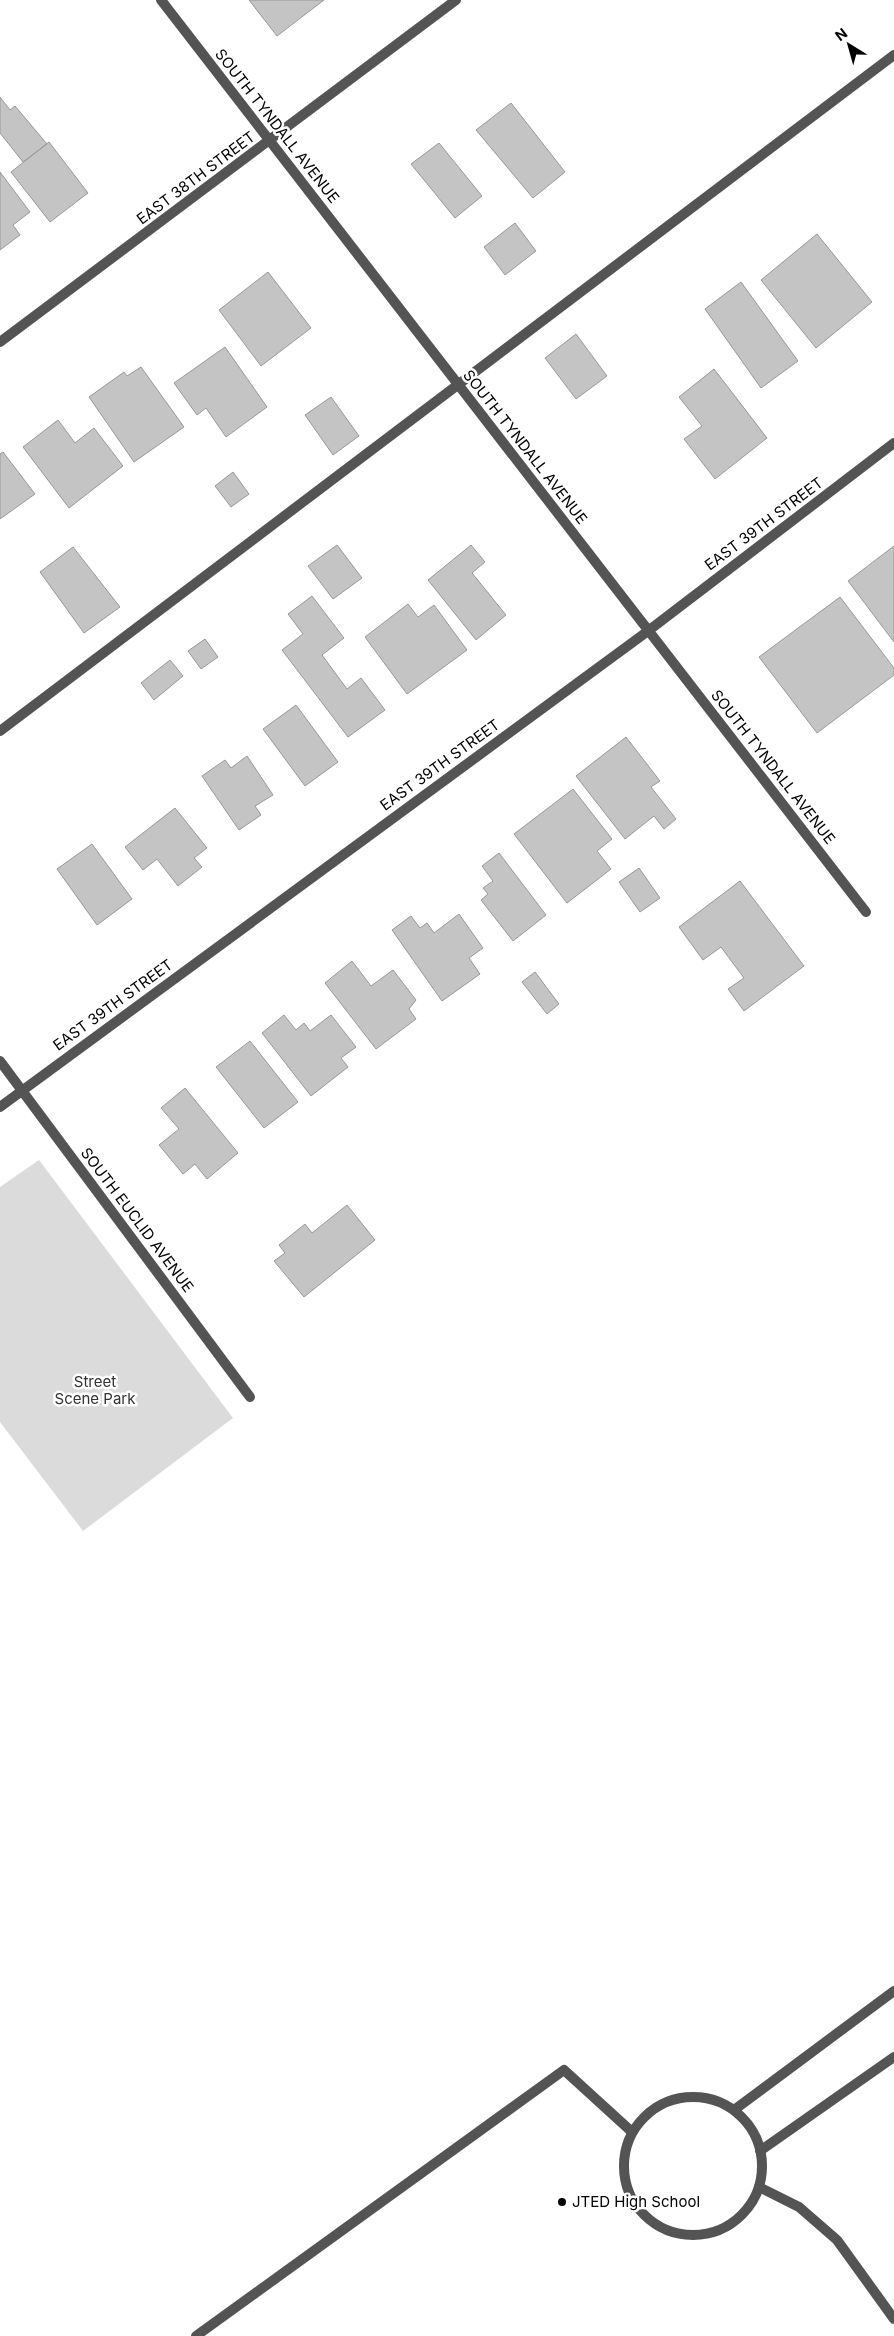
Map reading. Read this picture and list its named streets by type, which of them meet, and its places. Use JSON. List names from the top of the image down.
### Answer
{
  "streets": {
    "street": [
      "SOUTH TYNDALL AVENUE",
      "EAST 38TH STREET",
      "EAST 39TH STREET",
      "SOUTH EUCLID AVENUE"
    ]
  },
  "crossings": [
    ["SOUTH TYNDALL AVENUE", "EAST 38TH STREET"],
    ["SOUTH TYNDALL AVENUE", "EAST 39TH STREET"],
    ["EAST 39TH STREET", "SOUTH EUCLID AVENUE"]
  ],
  "parks": ["Street Scene Park"],
  "places": ["JTED High School"],
  "north": "top left"
}
